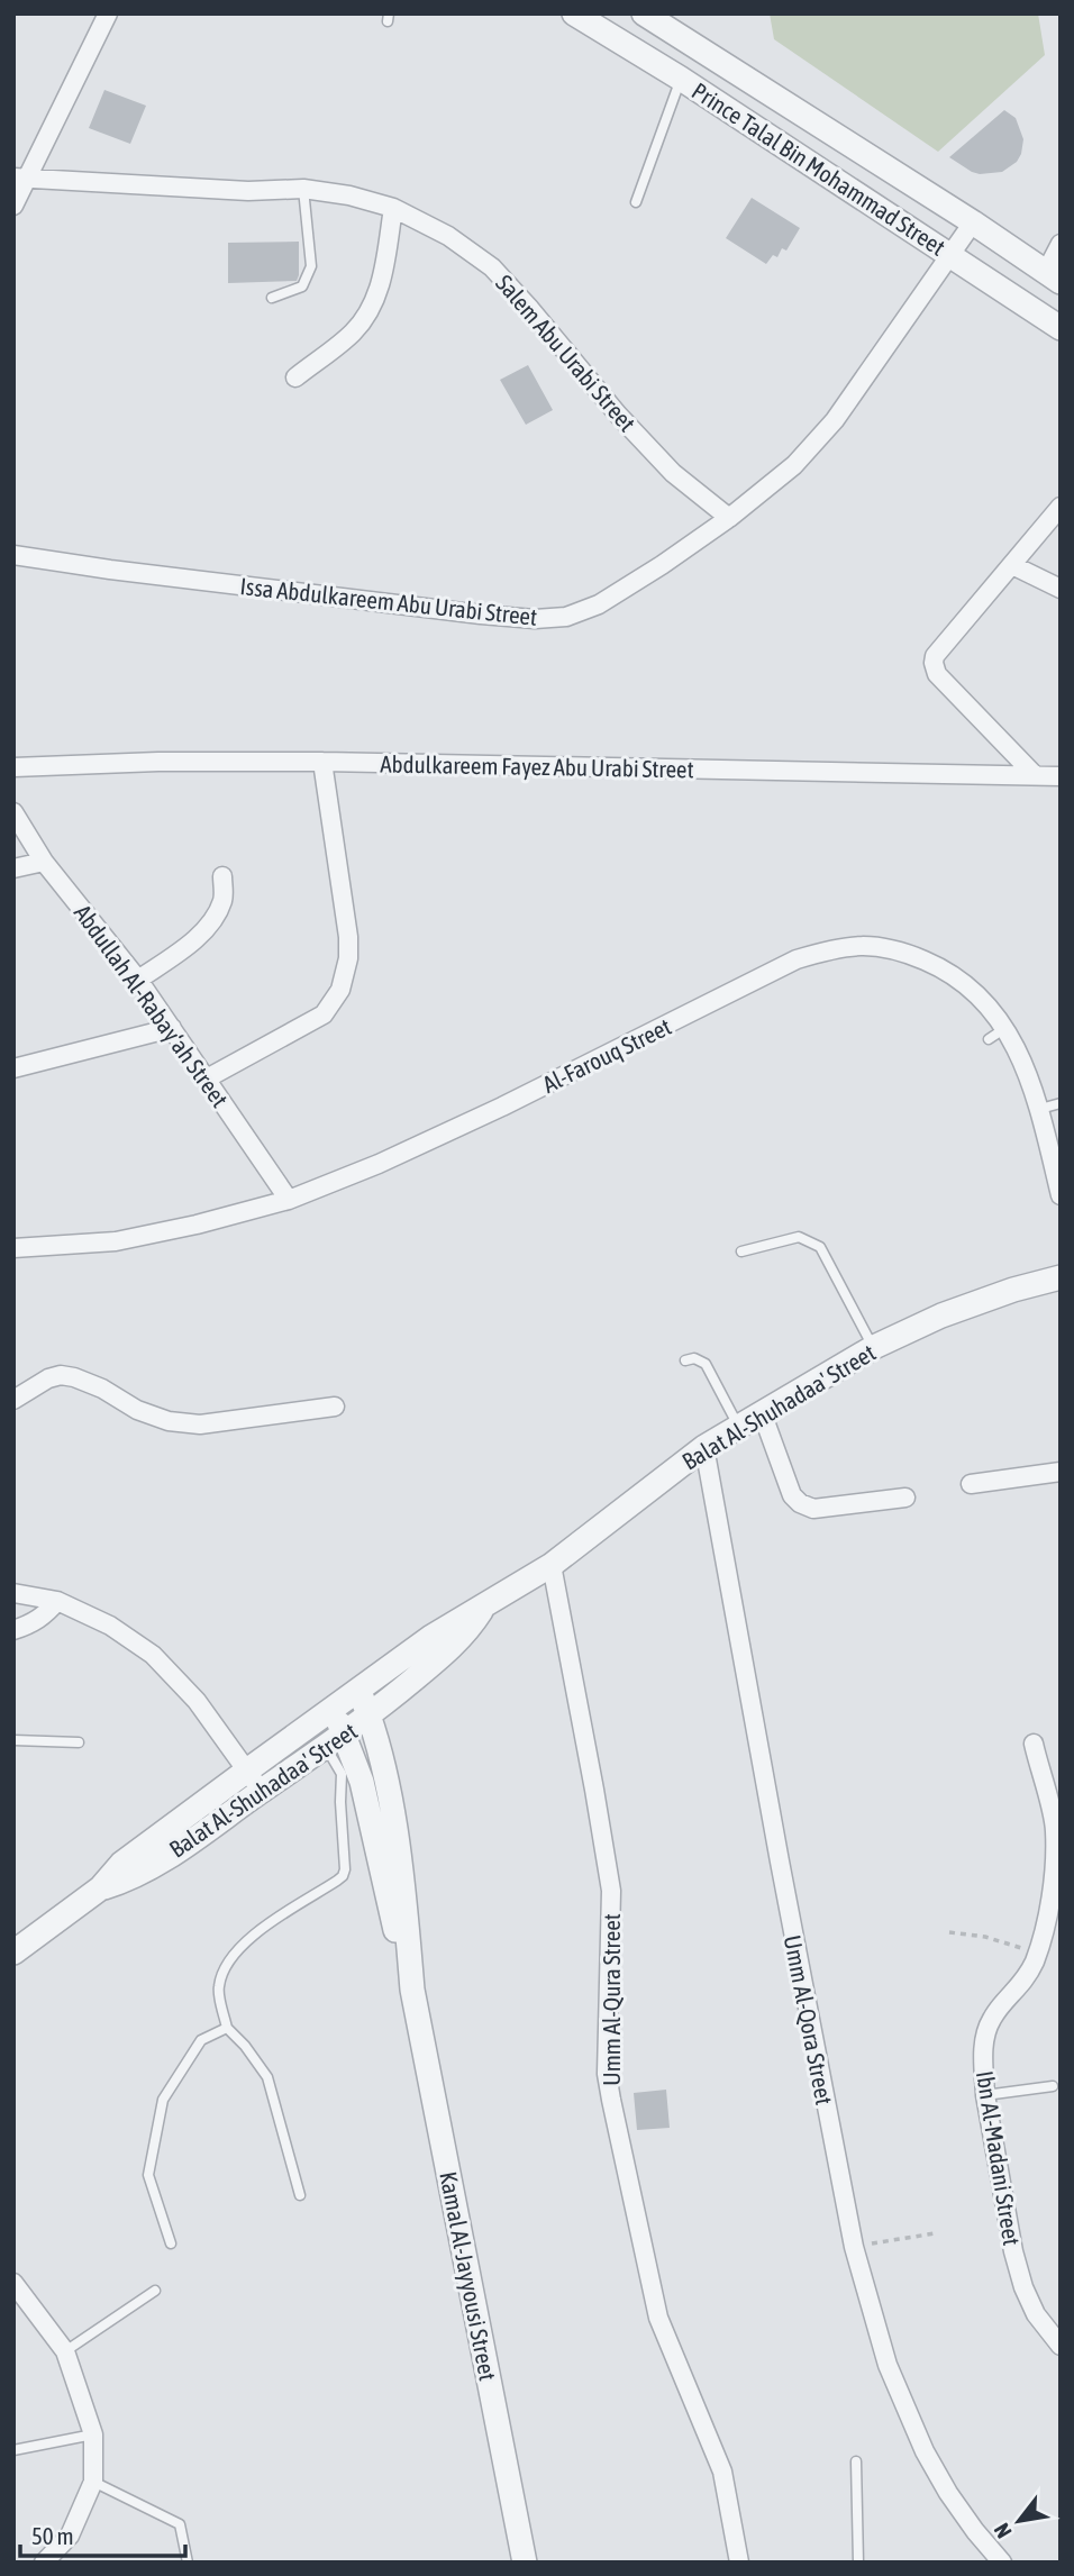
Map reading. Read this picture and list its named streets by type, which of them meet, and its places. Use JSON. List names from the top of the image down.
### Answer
{
  "streets": {
    "street": [
      "Prince Talal Bin Mohammad Street",
      "Salem Abu Urabi Street",
      "Issa Abdulkareem Abu Urabi Street",
      "Abdulkareem Fayez Abu Urabi Street",
      "Abdullah Al-Rabay‘ah Street",
      "Al-Farouq Street",
      "Balat Al-Shuhadaa' Street",
      "Umm Al-Qura Street",
      "Umm Al-Qora Street",
      "Ibn Al-Madani Street",
      "Kamal Al-Jayyousi Street"
    ]
  },
  "crossings": [
    ["Prince Talal Bin Mohammad Street", "Issa Abdulkareem Abu Urabi Street"],
    ["Salem Abu Urabi Street", "Issa Abdulkareem Abu Urabi Street"],
    ["Abdullah Al-Rabay‘ah Street", "Al-Farouq Street"],
    ["Balat Al-Shuhadaa' Street", "Umm Al-Qura Street"],
    ["Balat Al-Shuhadaa' Street", "Umm Al-Qora Street"],
    ["Balat Al-Shuhadaa' Street", "Kamal Al-Jayyousi Street"]
  ],
  "scale_bar": "50 m",
  "north": "bottom left"
}
